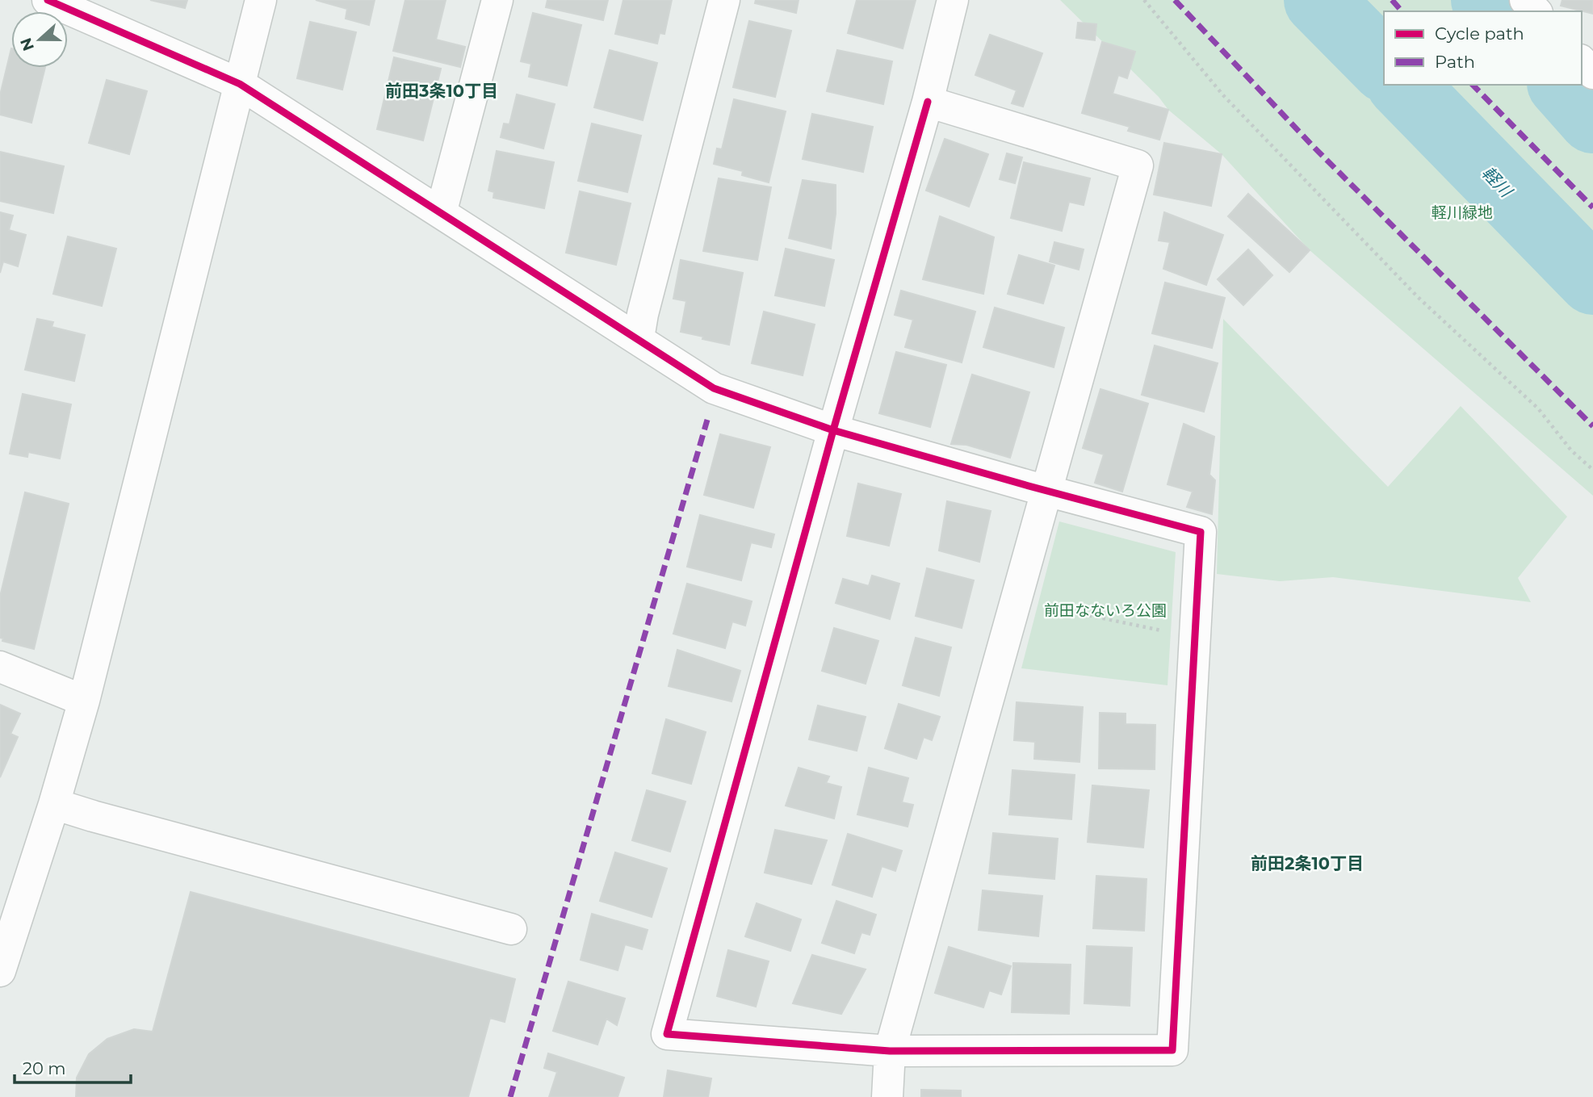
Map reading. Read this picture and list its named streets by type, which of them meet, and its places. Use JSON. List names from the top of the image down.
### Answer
{
  "districts": ["前田3条10丁目", "前田2条10丁目"],
  "water": ["軽川"],
  "parks": ["軽川緑地", "前田なないろ公園"],
  "legend": ["Cycle path", "Path"],
  "scale_bar": "20 m",
  "north": "left"
}
